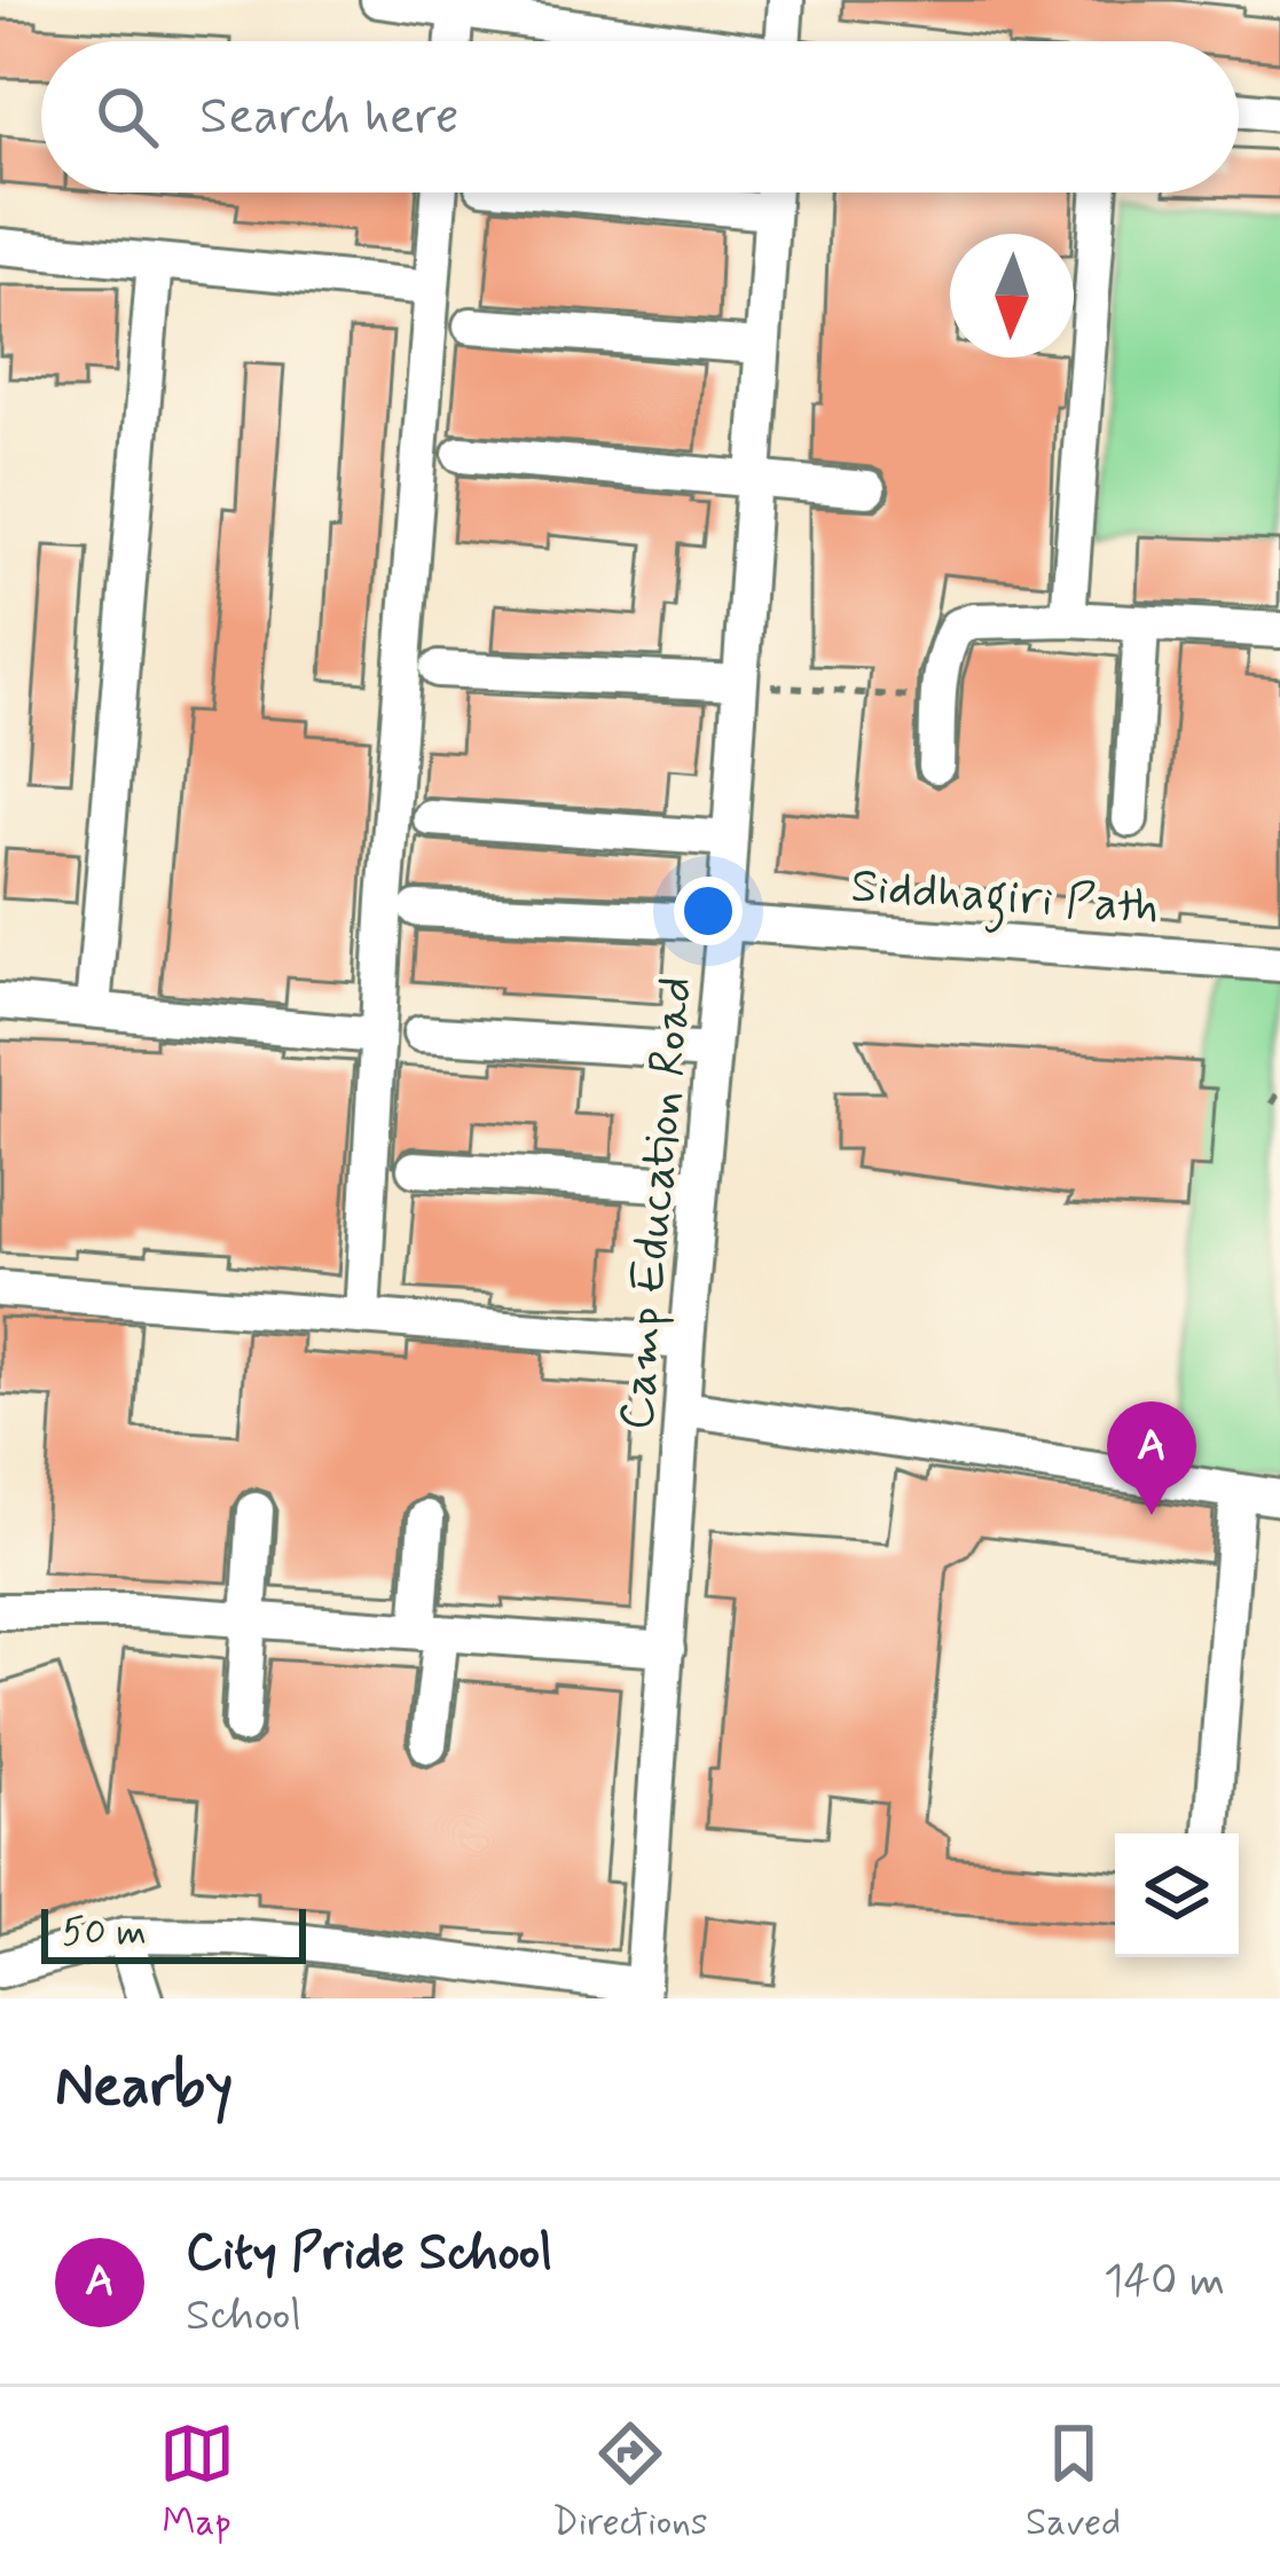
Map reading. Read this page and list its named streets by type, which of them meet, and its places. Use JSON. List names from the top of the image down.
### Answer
{
  "streets": {
    "street": ["Siddhagiri Path", "Camp Education Road"]
  },
  "crossings": [
    ["Siddhagiri Path", "Camp Education Road"]
  ],
  "scale_bar": "50 m",
  "north": "bottom",
  "page": {
    "search": "Search here",
    "pins": "A",
    "scale": "50 m",
    "heading": "Nearby",
    "list": [
      {
        "mark": "A",
        "name": "City Pride School",
        "note": "School",
        "value": "140 m"
      }
    ],
    "nav": ["Map", "Directions", "Saved"]
  }
}
